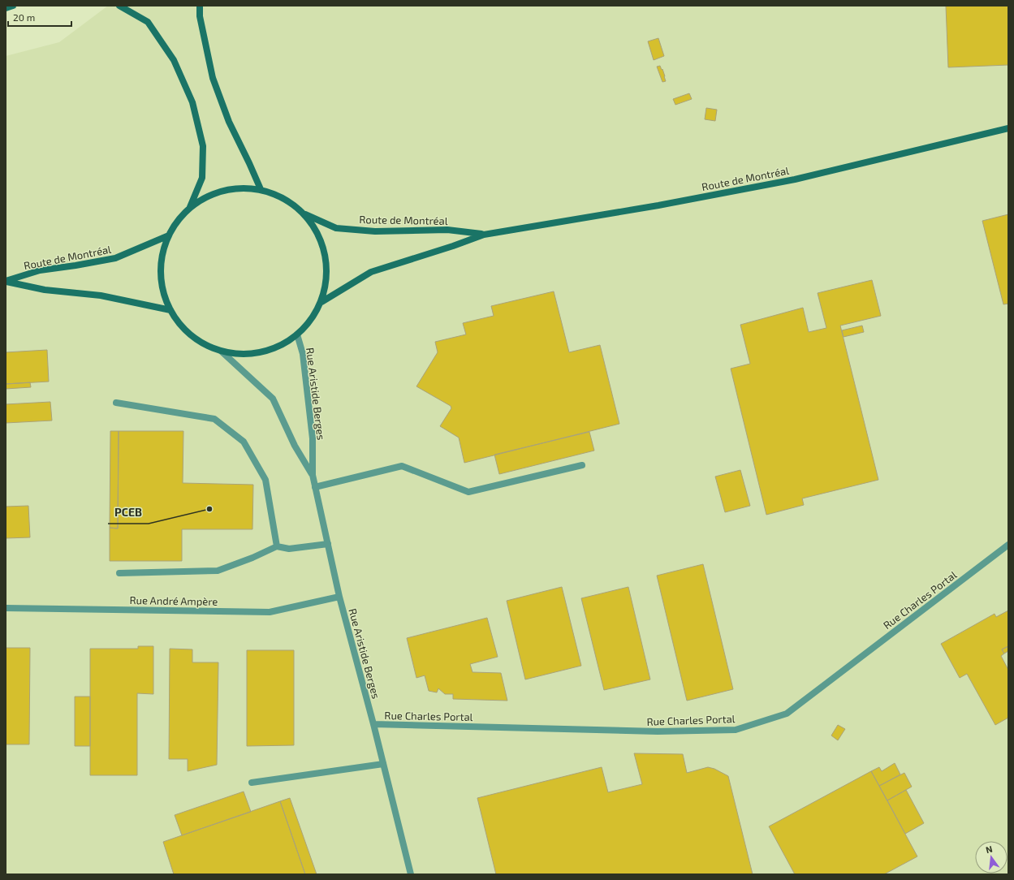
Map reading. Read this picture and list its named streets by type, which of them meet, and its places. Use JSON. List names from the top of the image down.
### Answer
{
  "streets": {
    "main road": ["Route de Montréal"],
    "street": ["Rue Aristide Berges", "Rue Charles Portal", "Rue André Ampère"]
  },
  "crossings": [
    ["Rue Aristide Berges", "Rue Charles Portal"],
    ["Rue Aristide Berges", "Rue André Ampère"]
  ],
  "places": ["PCEB"],
  "scale_bar": "20 m",
  "north": "top"
}
